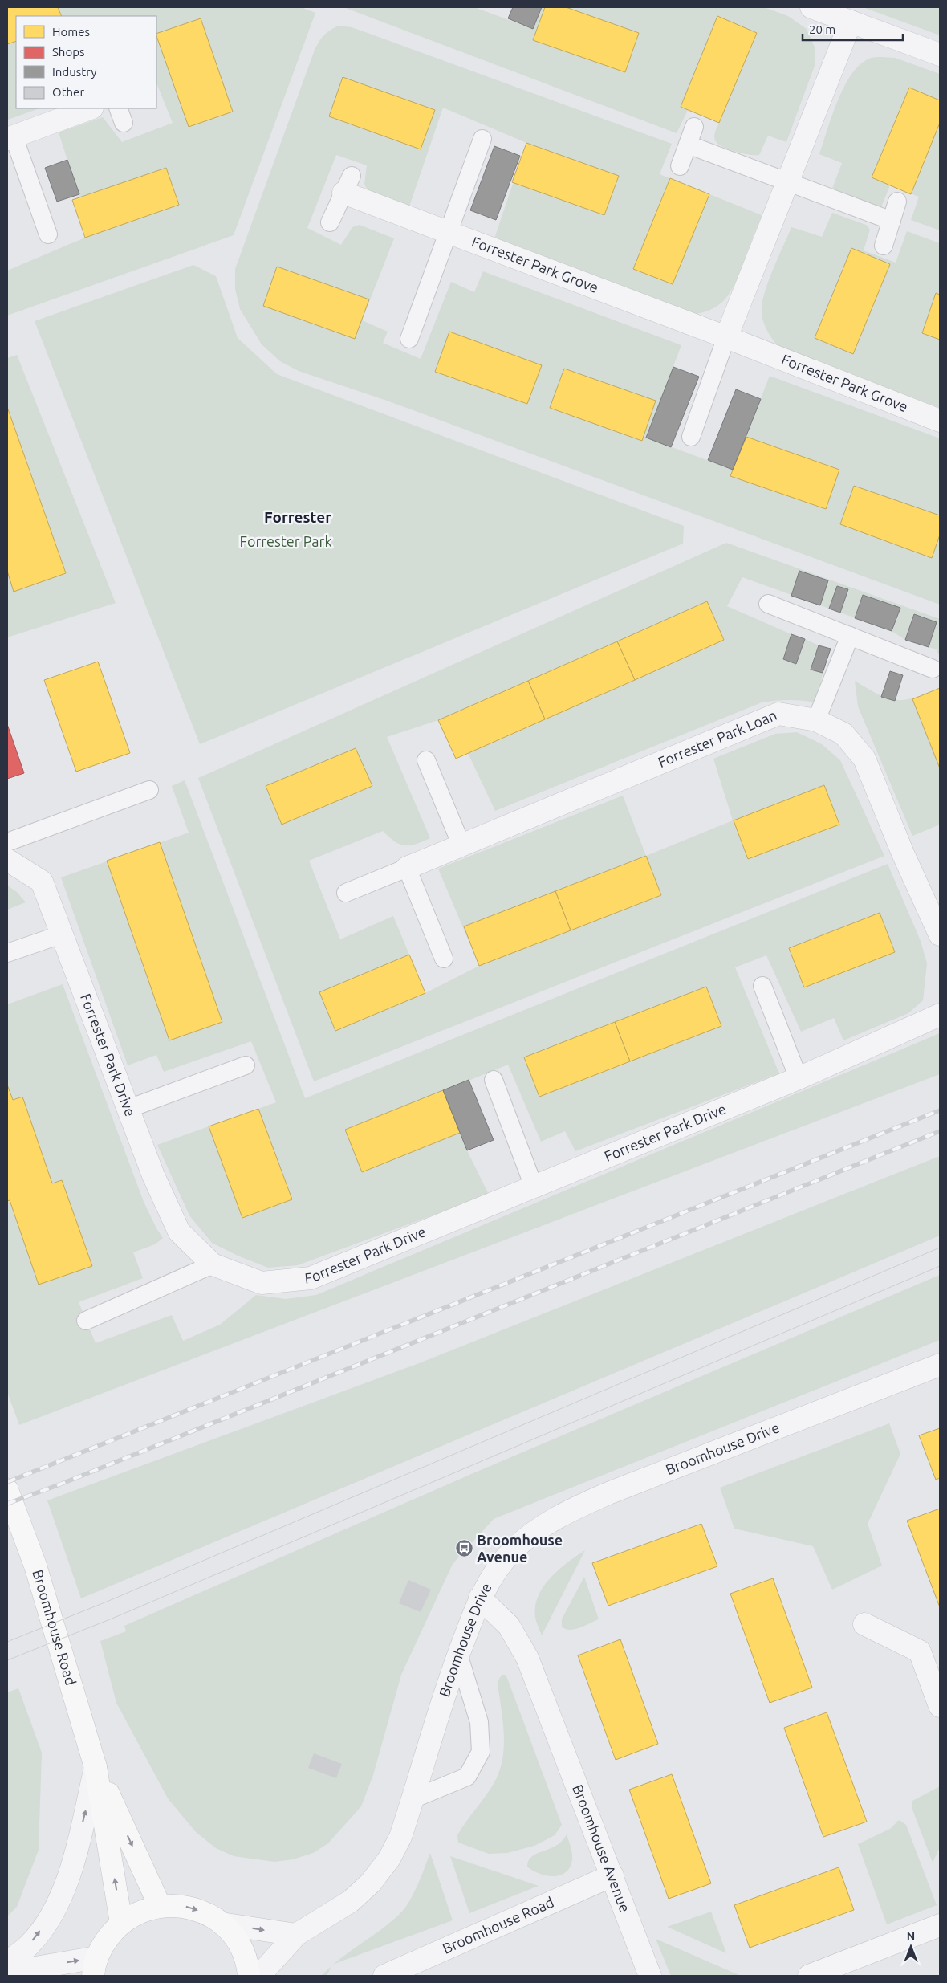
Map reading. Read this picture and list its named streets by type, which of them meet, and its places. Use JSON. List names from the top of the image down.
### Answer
{
  "streets": {
    "main road": ["Broomhouse Road"],
    "street": [
      "Forrester Park Grove",
      "Forrester Park Loan",
      "Forrester Park Drive",
      "Broomhouse Drive",
      "Broomhouse Avenue"
    ]
  },
  "crossings": [
    ["Broomhouse Drive", "Broomhouse Avenue"],
    ["Broomhouse Road", "Broomhouse Avenue"]
  ],
  "districts": ["Forrester"],
  "parks": ["Forrester Park"],
  "places": {
    "bus stop": ["Broomhouse Avenue"]
  },
  "legend": [
    "Homes",
    "Shops",
    "Industry",
    "Other"
  ],
  "scale_bar": "20 m",
  "north": "top"
}
